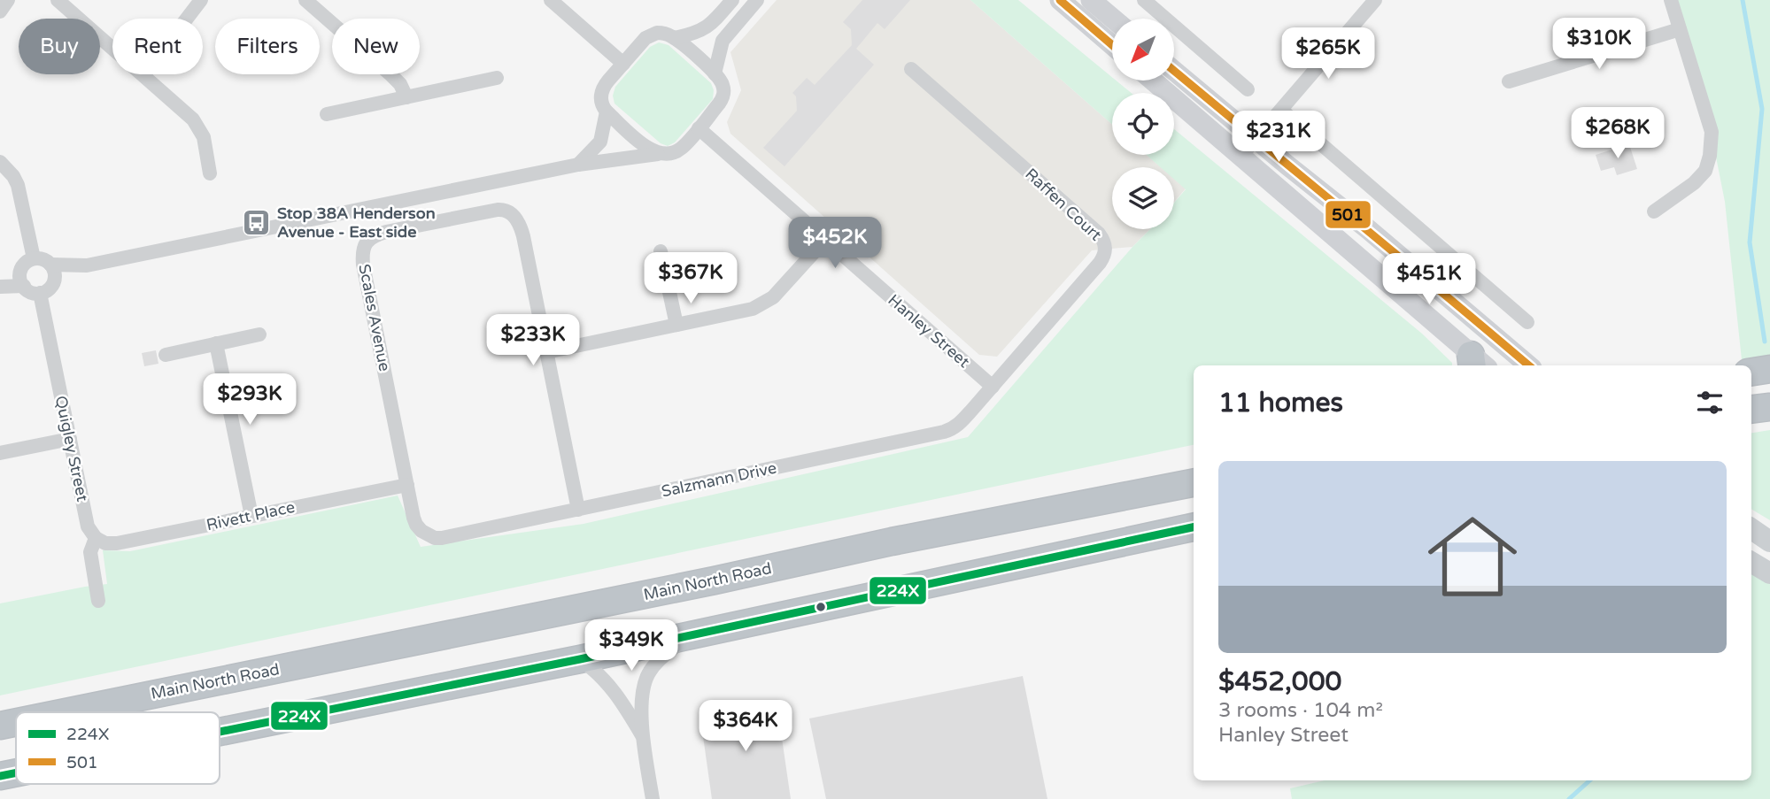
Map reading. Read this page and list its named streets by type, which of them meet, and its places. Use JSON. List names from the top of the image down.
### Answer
{
  "streets": {
    "highway": ["Main North Road"],
    "street": [
      "Raffen Court",
      "Scales Avenue",
      "Hanley Street",
      "Quigley Street",
      "Salzmann Drive",
      "Rivett Place"
    ]
  },
  "crossings": [
    ["Raffen Court", "Hanley Street"],
    ["Raffen Court", "Salzmann Drive"],
    ["Scales Avenue", "Salzmann Drive"],
    ["Scales Avenue", "Rivett Place"],
    ["Hanley Street", "Salzmann Drive"],
    ["Quigley Street", "Rivett Place"]
  ],
  "places": {
    "bus stop": ["Stop 38A Henderson Avenue - East side"]
  },
  "lines": ["transit line 501", "transit line 224X"],
  "legend": ["224X", "501"],
  "north": "bottom left",
  "page": {
    "price": [
      "$310K",
      "$265K",
      "$268K",
      "$231K",
      "$452K",
      "$367K",
      "$451K",
      "$233K",
      "$293K",
      "$349K",
      "$364K"
    ],
    "chip": [
      "Buy",
      "Rent",
      "Filters",
      "New"
    ],
    "heading": "11 homes",
    "list": [
      {
        "name": "$452,000",
        "note": "3 rooms · 104 m² · Hanley Street"
      }
    ]
  }
}
